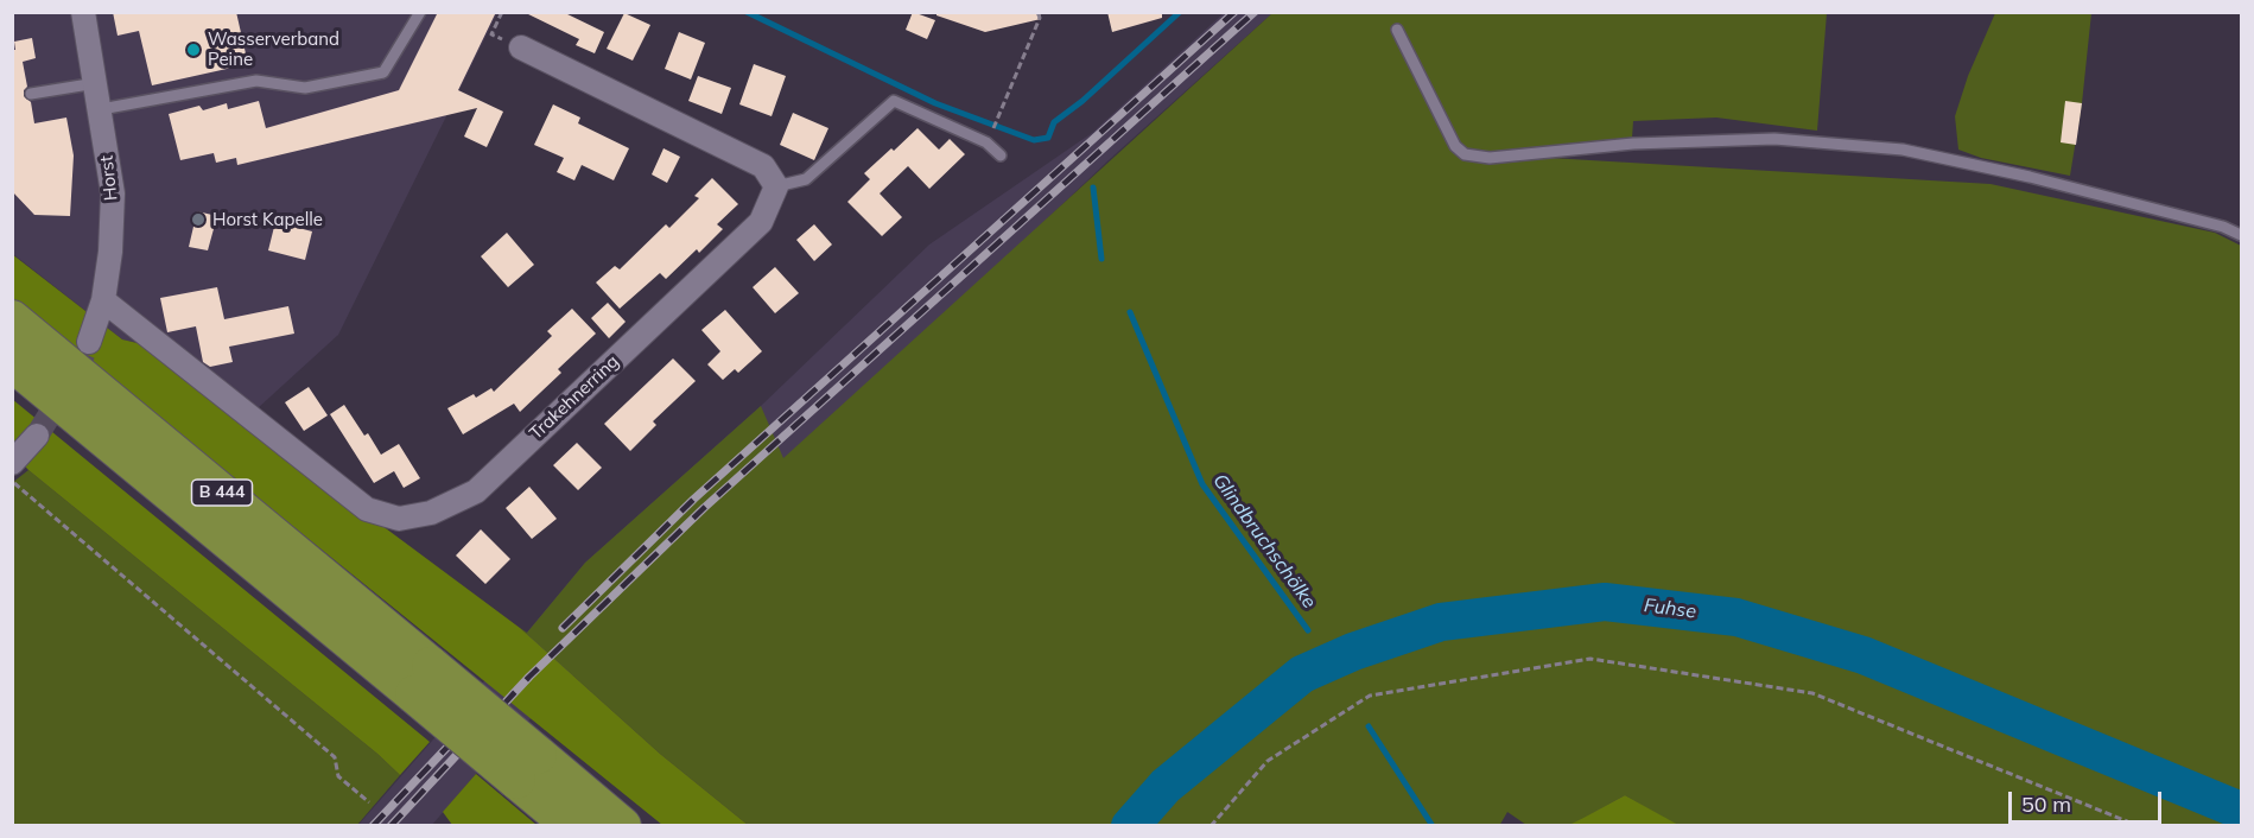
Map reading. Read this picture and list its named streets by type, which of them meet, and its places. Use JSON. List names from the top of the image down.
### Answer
{
  "streets": {
    "highway": ["B 444"],
    "street": ["Horst", "Trakehnerring"]
  },
  "crossings": [
    ["Horst", "Trakehnerring"]
  ],
  "water": ["Glindbruchschölke", "Fuhse"],
  "places": ["Wasserverband Peine", "Horst Kapelle"],
  "scale_bar": "50 m"
}
